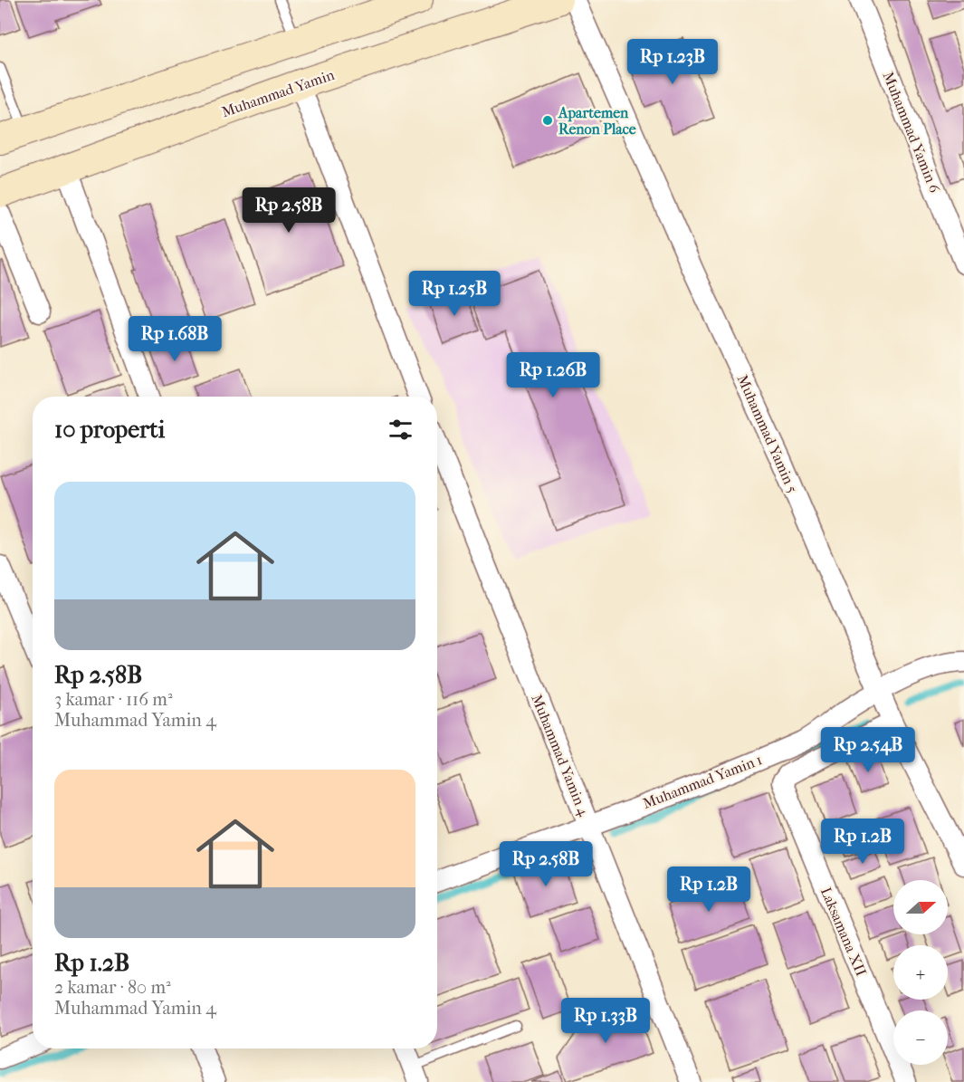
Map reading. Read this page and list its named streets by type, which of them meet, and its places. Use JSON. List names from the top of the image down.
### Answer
{
  "streets": {
    "main road": ["Muhammad Yamin"],
    "street": [
      "Muhammad Yamin 6",
      "Muhammad Yamin 5",
      "Muhammad Yamin 4",
      "Muhammad Yamin 1",
      "Laksamana XII"
    ]
  },
  "crossings": [
    ["Muhammad Yamin 5", "Muhammad Yamin 1"],
    ["Muhammad Yamin 5", "Laksamana XII"],
    ["Muhammad Yamin 4", "Muhammad Yamin 1"]
  ],
  "places": ["Apartemen Renon Place"],
  "north": "right",
  "page": {
    "price": [
      "Rp 1.23B",
      "Rp 2.58B",
      "Rp 1.25B",
      "Rp 1.68B",
      "Rp 1.26B",
      "Rp 2.54B",
      "Rp 1.2B",
      "Rp 2.58B",
      "Rp 1.2B",
      "Rp 1.33B"
    ],
    "heading": "10 properti",
    "list": [
      {
        "name": "Rp 2.58B",
        "note": "3 kamar · 116 m² · Muhammad Yamin 4"
      },
      {
        "name": "Rp 1.2B",
        "note": "2 kamar · 80 m² · Muhammad Yamin 4"
      }
    ],
    "map_buttons": ["+", "−"]
  }
}
